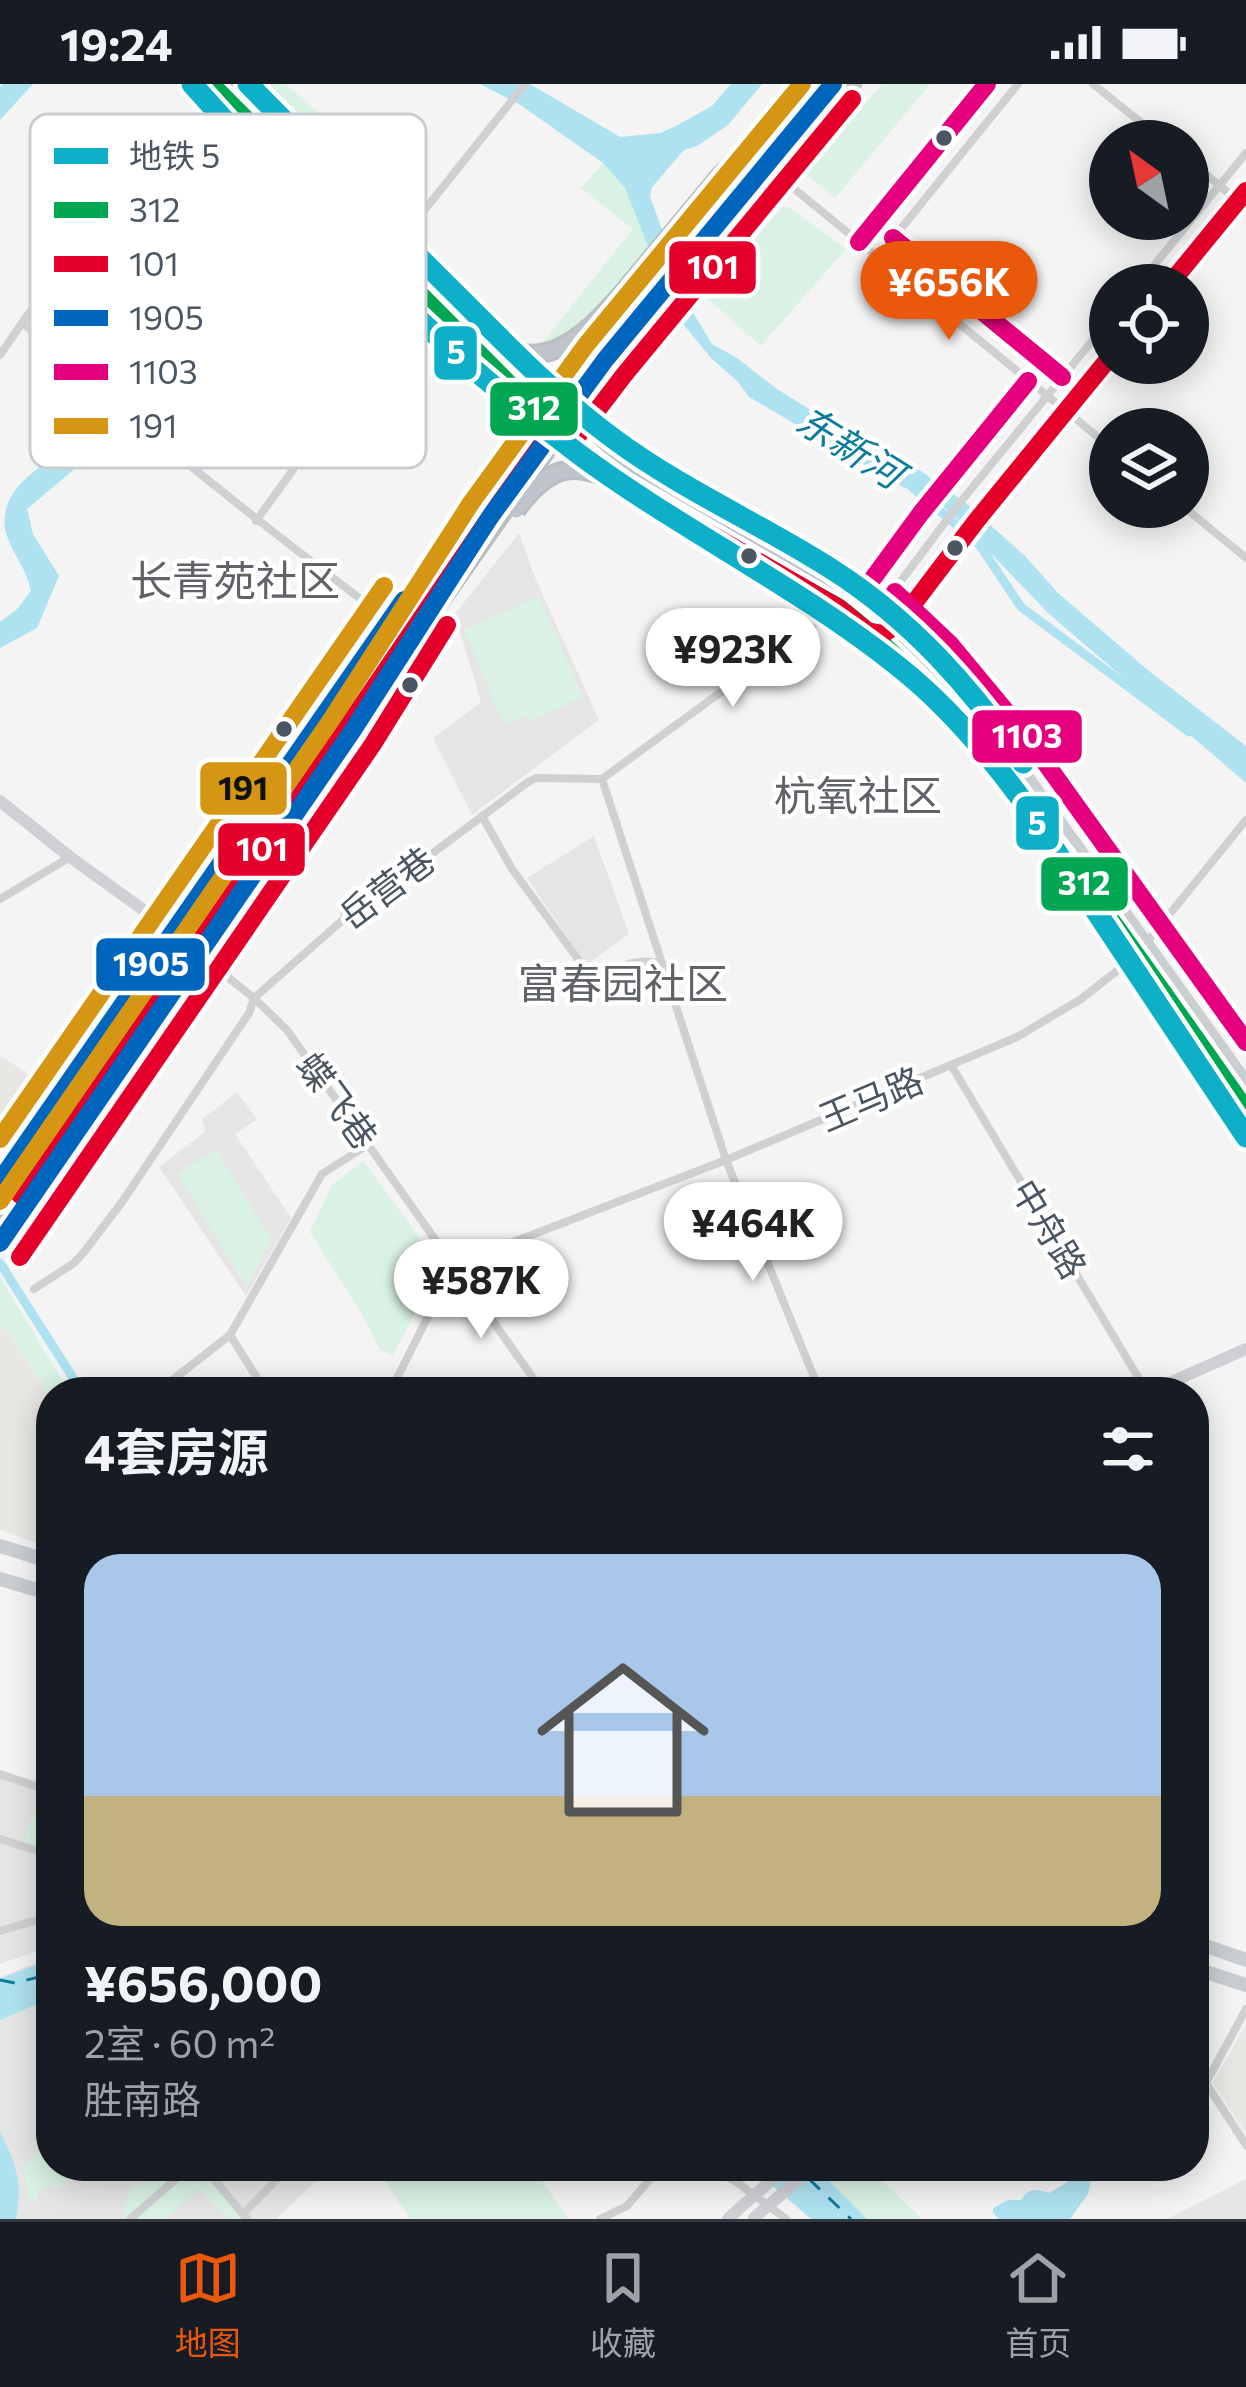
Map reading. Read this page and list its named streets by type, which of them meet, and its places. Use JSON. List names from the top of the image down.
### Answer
{
  "streets": {
    "street": [
      "岳营巷",
      "王马路",
      "蝶飞巷",
      "中舟路"
    ]
  },
  "crossings": [
    ["岳营巷", "蝶飞巷"],
    ["王马路", "蝶飞巷"],
    ["王马路", "中舟路"]
  ],
  "districts": ["长青苑社区", "杭氧社区", "富春园社区"],
  "water": ["东新河"],
  "lines": [
    "metro line 5",
    "transit line 312",
    "transit line 1905",
    "transit line 1103",
    "transit line 191",
    "transit line 101"
  ],
  "legend": [
    "地铁 5",
    "312",
    "101",
    "1905",
    "1103",
    "191"
  ],
  "north": "top left",
  "page": {
    "status": "19:24",
    "price": [
      "¥656K",
      "¥923K",
      "¥464K",
      "¥587K"
    ],
    "heading": "4套房源",
    "list": [
      {
        "name": "¥656,000",
        "note": "2室 · 60 m² · 胜南路"
      }
    ],
    "tabs": ["地图", "收藏", "首页"]
  }
}
